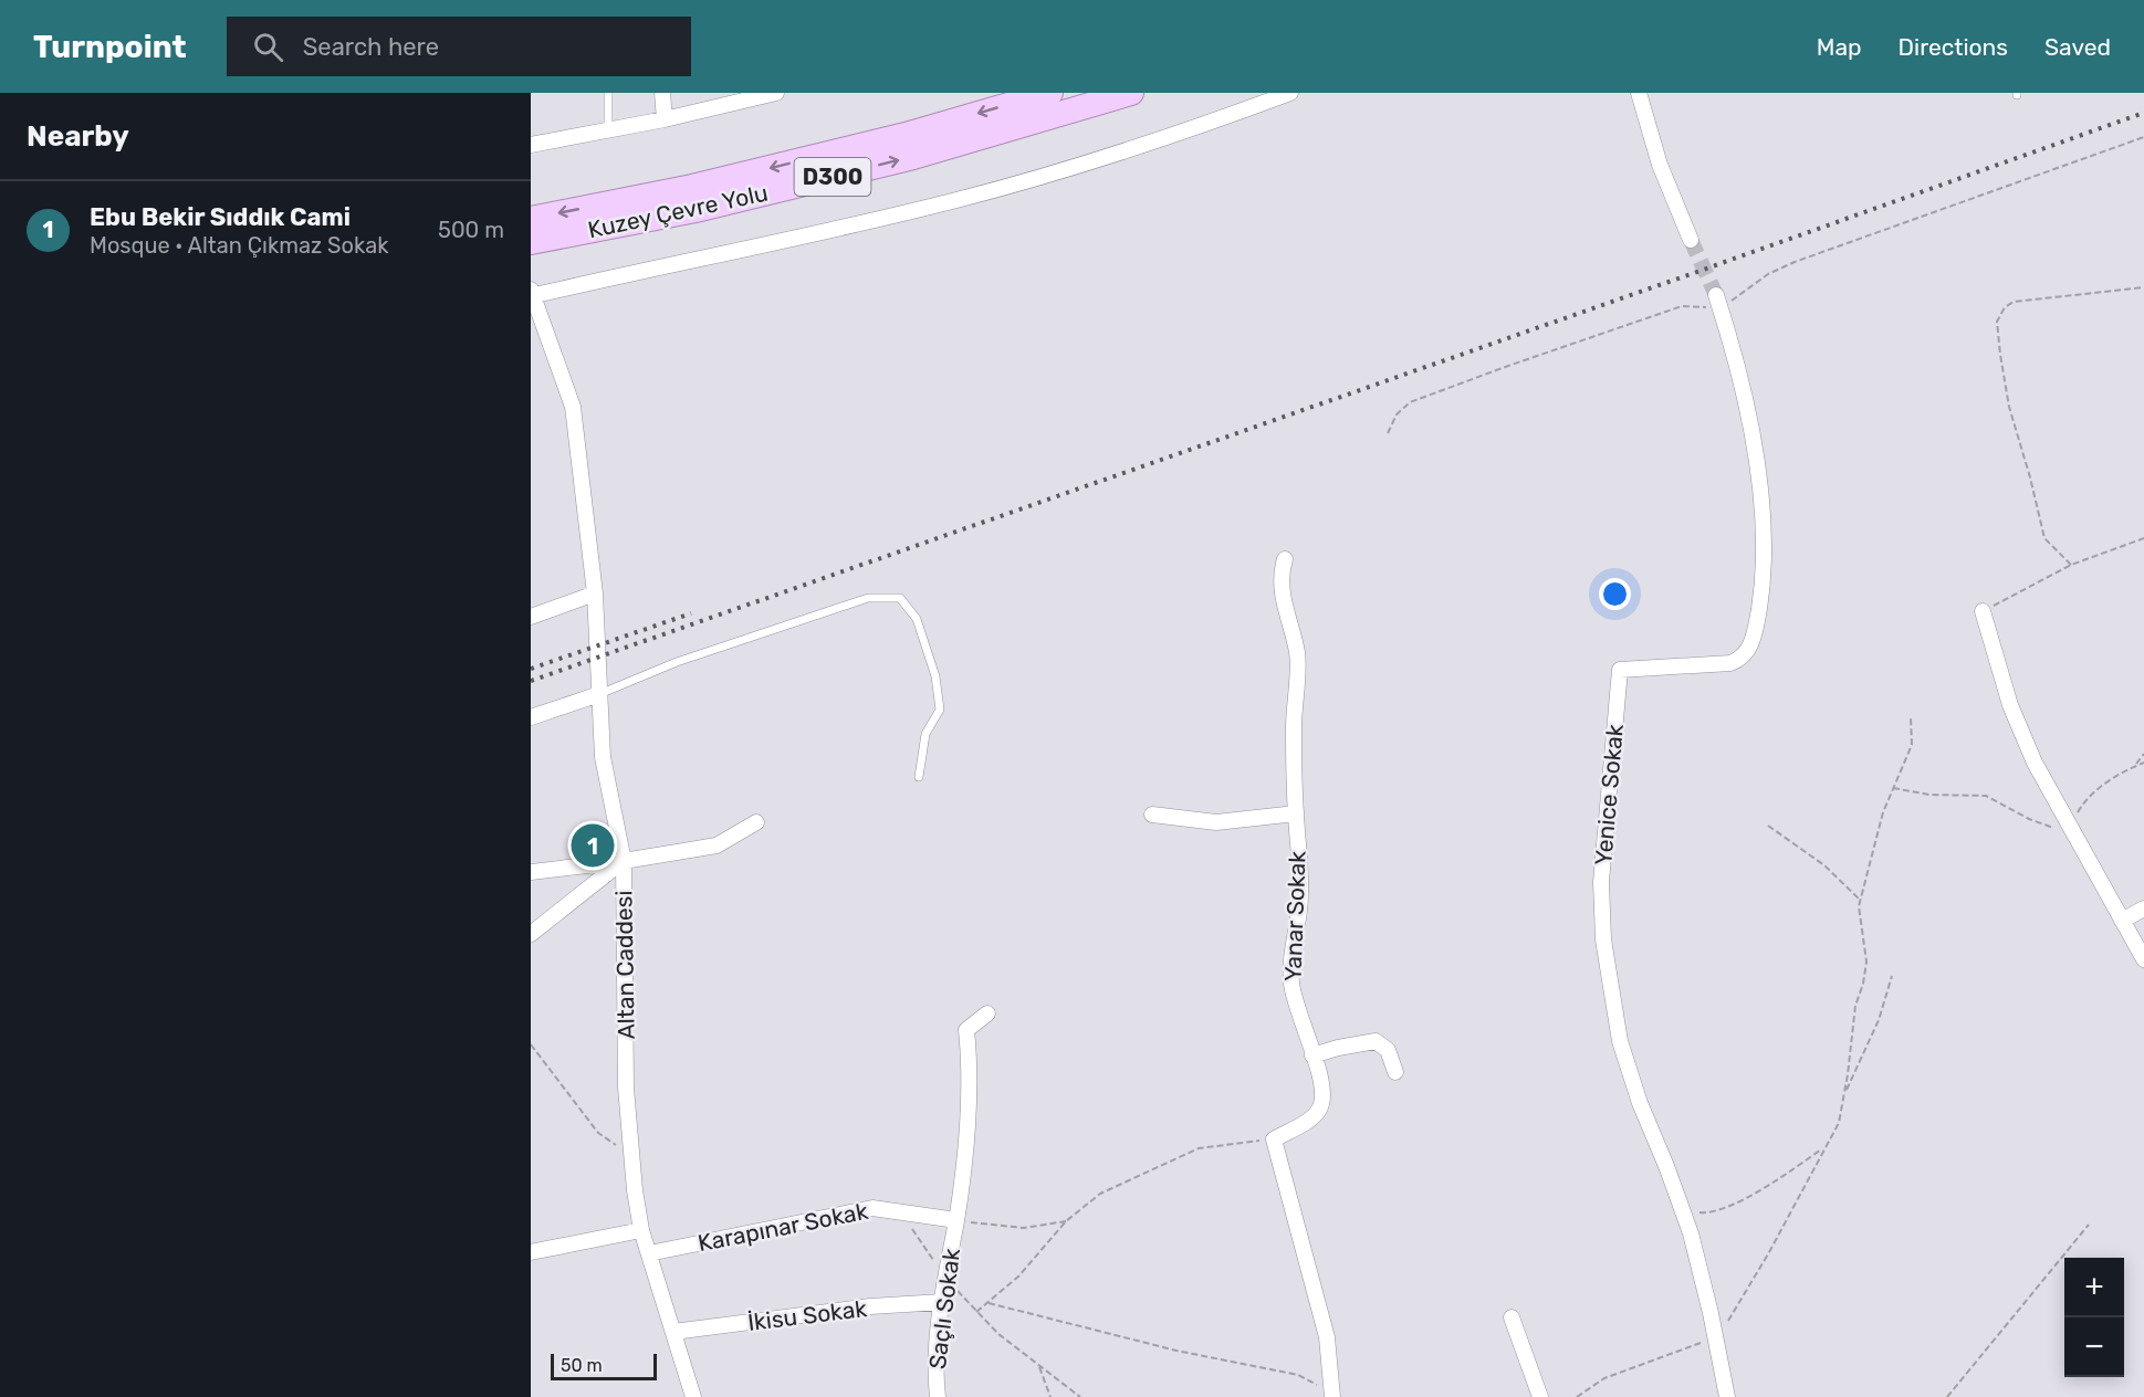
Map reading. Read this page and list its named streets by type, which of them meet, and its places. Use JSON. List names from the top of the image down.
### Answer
{
  "streets": {
    "highway": ["D300", "Kuzey Çevre Yolu"],
    "street": [
      "Yenice Sokak",
      "Yanar Sokak",
      "Altan Caddesi",
      "Karapınar Sokak",
      "Saçlı Sokak",
      "İkisu Sokak"
    ]
  },
  "crossings": [
    ["Altan Caddesi", "Karapınar Sokak"],
    ["Altan Caddesi", "İkisu Sokak"],
    ["Karapınar Sokak", "Saçlı Sokak"],
    ["Saçlı Sokak", "İkisu Sokak"]
  ],
  "scale_bar": "50 m",
  "page": {
    "header": "Turnpoint",
    "search": "Search here",
    "nav": ["Map", "Directions", "Saved"],
    "heading": "Nearby",
    "list": [
      {
        "mark": "1",
        "name": "Ebu Bekir Sıddık Cami",
        "note": "Mosque · Altan Çıkmaz Sokak",
        "value": "500 m"
      }
    ],
    "pins": "1",
    "map_buttons": ["+", "−"],
    "scale": "50 m"
  }
}
